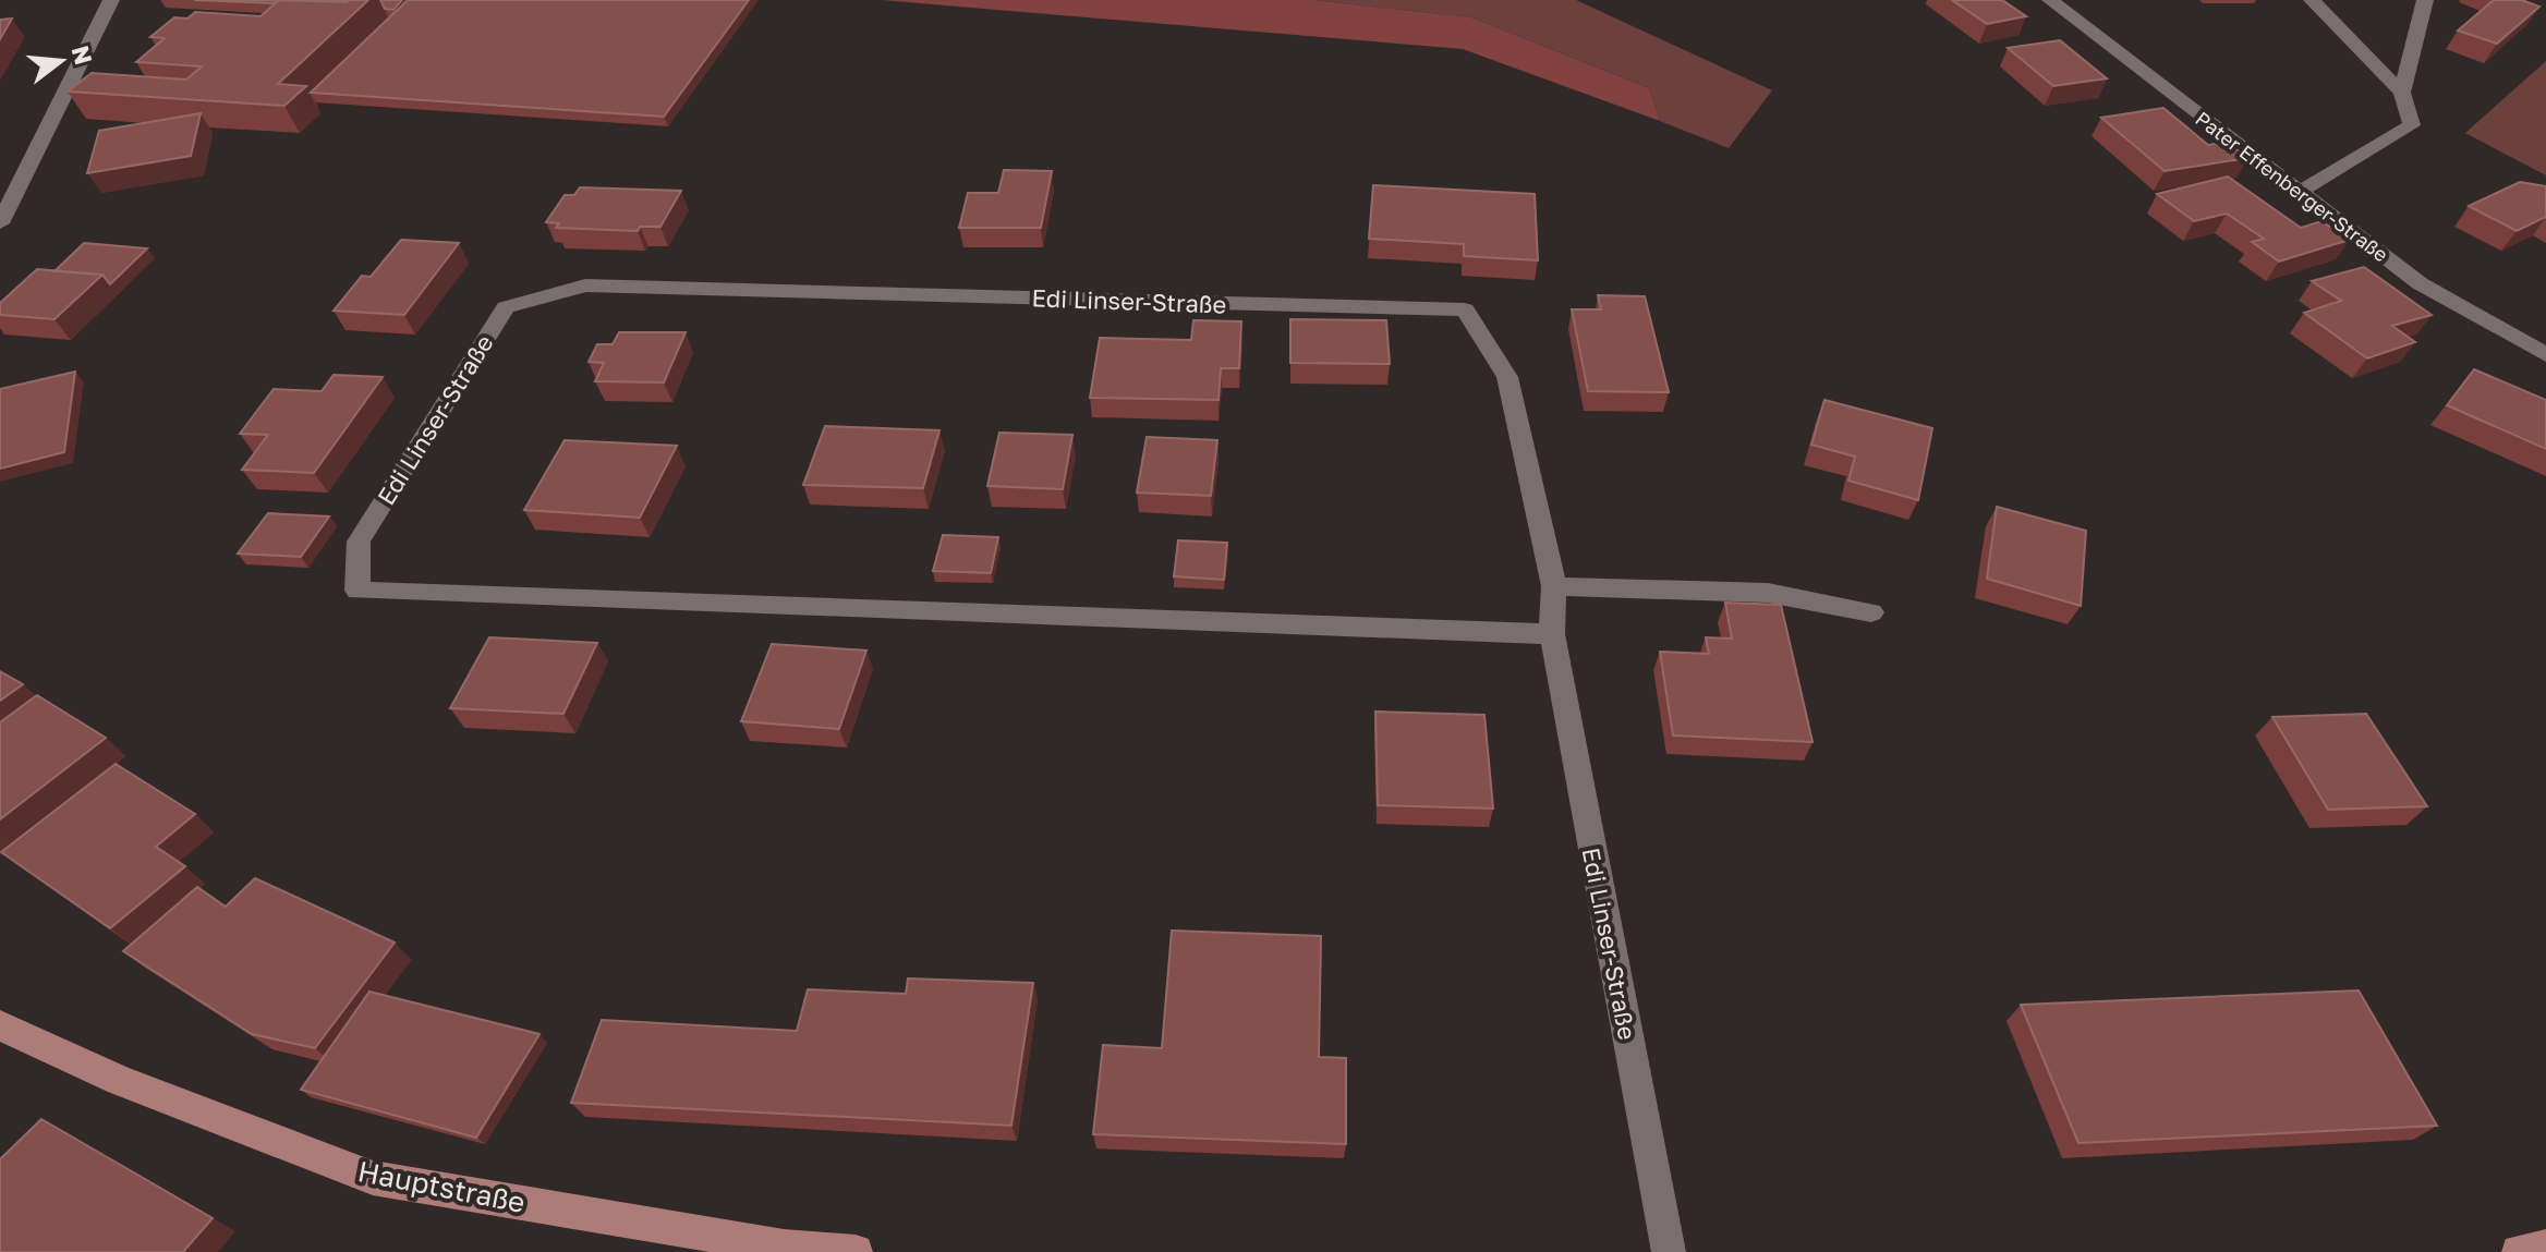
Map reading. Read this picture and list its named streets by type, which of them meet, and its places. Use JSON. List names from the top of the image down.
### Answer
{
  "streets": {
    "main road": ["Hauptstraße"],
    "street": ["Pater Effenberger-Straße", "Edi Linser-Straße"]
  },
  "north": "right"
}
